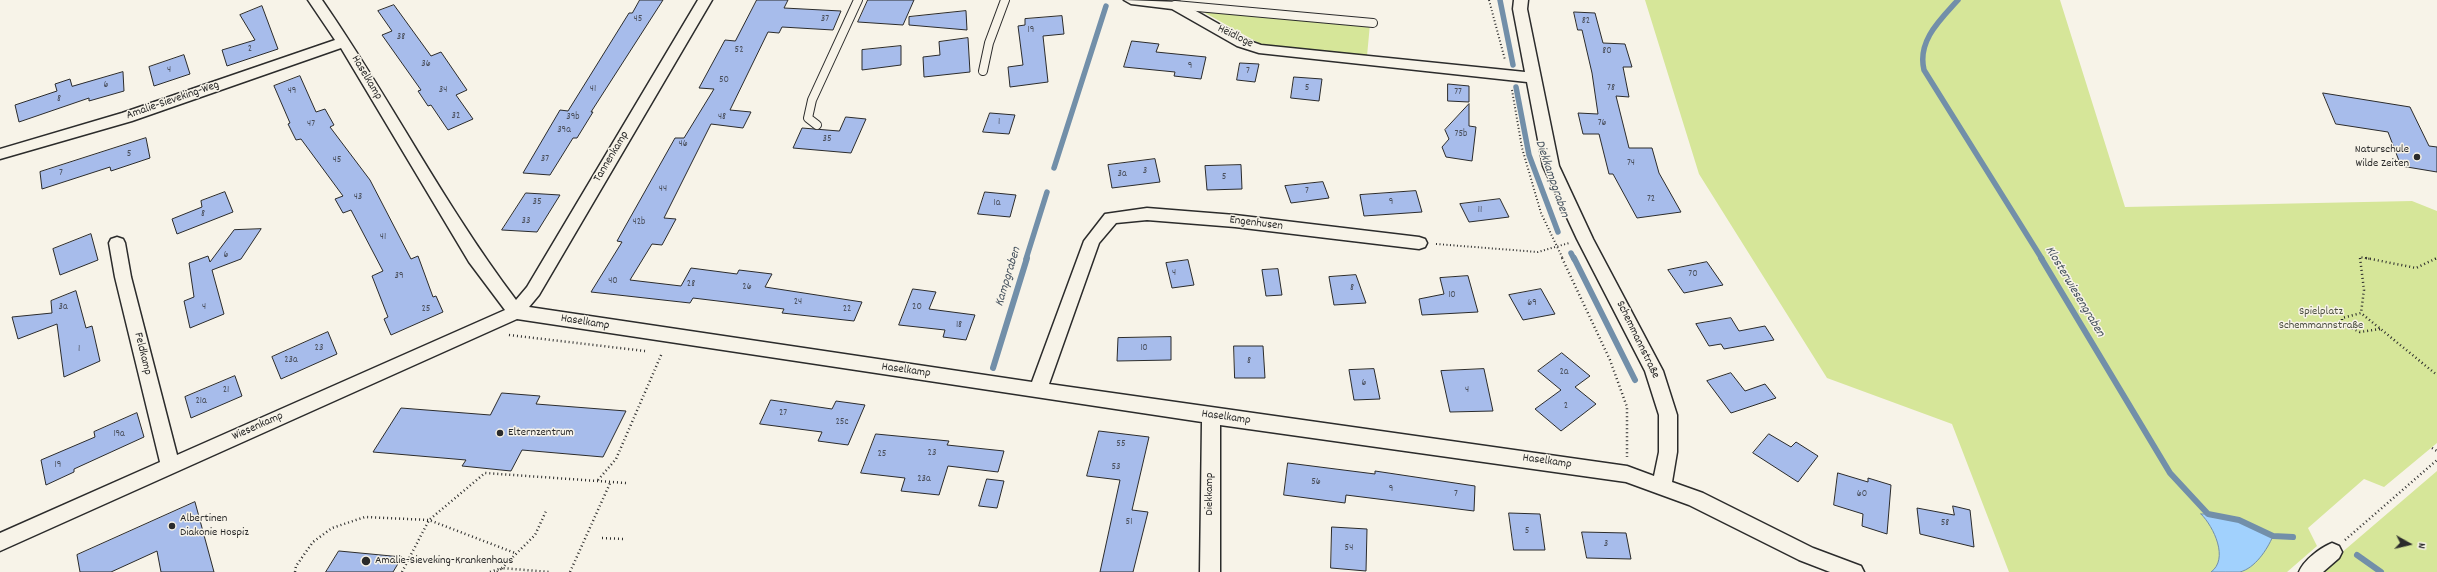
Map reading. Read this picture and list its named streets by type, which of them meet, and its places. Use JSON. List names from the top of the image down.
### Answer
{
  "streets": {
    "street": [
      "Heidloge",
      "Haselkamp",
      "Amalie-Sieveking-Weg",
      "Tannenkamp",
      "Engenhusen",
      "Schemmannstraße",
      "Feldkamp",
      "Wiesenkamp",
      "Diekkamp"
    ]
  },
  "crossings": [
    ["Heidloge", "Schemmannstraße"],
    ["Haselkamp", "Amalie-Sieveking-Weg"],
    ["Haselkamp", "Tannenkamp"],
    ["Haselkamp", "Engenhusen"],
    ["Haselkamp", "Schemmannstraße"],
    ["Haselkamp", "Wiesenkamp"],
    ["Haselkamp", "Diekkamp"],
    ["Tannenkamp", "Wiesenkamp"],
    ["Feldkamp", "Wiesenkamp"]
  ],
  "water": ["Diekkampgraben", "Kampgraben", "Klosterwiesengraben"],
  "parks": ["Spielplatz Schemmannstraße"],
  "places": [
    "Naturschule Wilde Zeiten",
    "Elternzentrum",
    "Albertinen Diakonie Hospiz",
    "Amalie-Sieveking-Krankenhaus"
  ],
  "house_numbers": [
    "45",
    "37",
    "82",
    "19",
    "38",
    "2",
    "52",
    "80",
    "36",
    "9",
    "4",
    "7",
    "50",
    "6",
    "5",
    "78",
    "41",
    "34",
    "49",
    "77",
    "8",
    "32",
    "39b",
    "48",
    "1",
    "76",
    "47",
    "39a",
    "75b",
    "35",
    "46",
    "5",
    "37",
    "45",
    "74",
    "3",
    "7",
    "3a",
    "5",
    "44",
    "7",
    "43",
    "72",
    "35",
    "9",
    "1a",
    "11",
    "8",
    "33",
    "42b",
    "41",
    "6",
    "4",
    "70",
    "39",
    "40",
    "28",
    "26",
    "8",
    "10",
    "24",
    "69",
    "3a",
    "4",
    "20",
    "25",
    "22",
    "18",
    "23",
    "10",
    "1",
    "23a",
    "8",
    "2a",
    "6",
    "21",
    "4",
    "21a",
    "2",
    "27",
    "25c",
    "19a",
    "55",
    "23",
    "25",
    "19",
    "53",
    "23a",
    "56",
    "9",
    "7",
    "60",
    "51",
    "58",
    "5",
    "3",
    "54"
  ],
  "north": "right"
}
